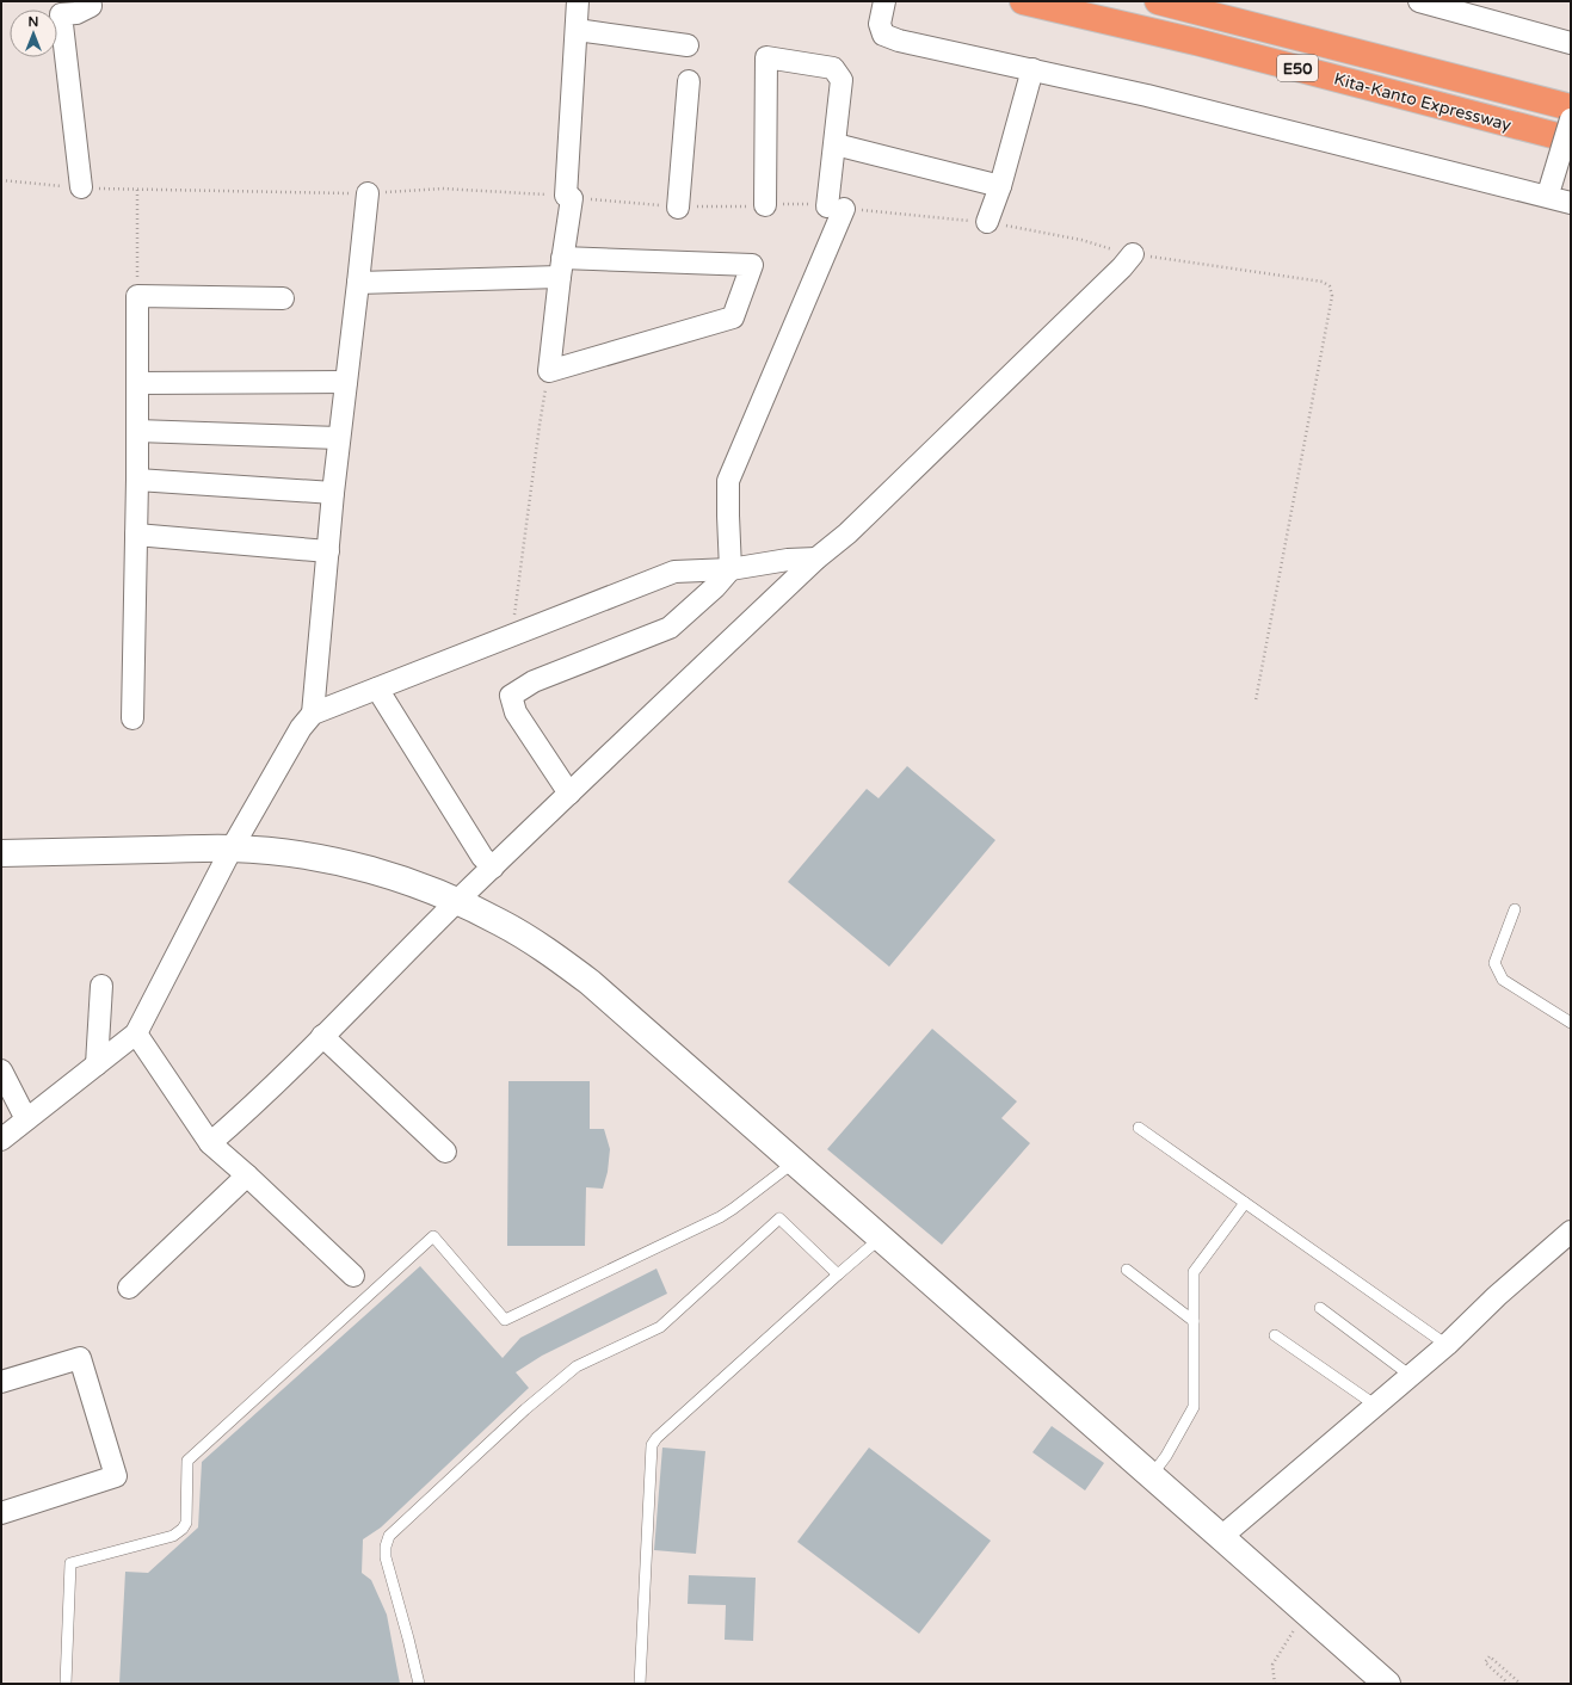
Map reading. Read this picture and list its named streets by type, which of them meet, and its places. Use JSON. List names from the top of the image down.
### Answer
{
  "streets": {
    "highway": ["E50", "Kita-Kanto Expressway"]
  },
  "north": "top"
}
